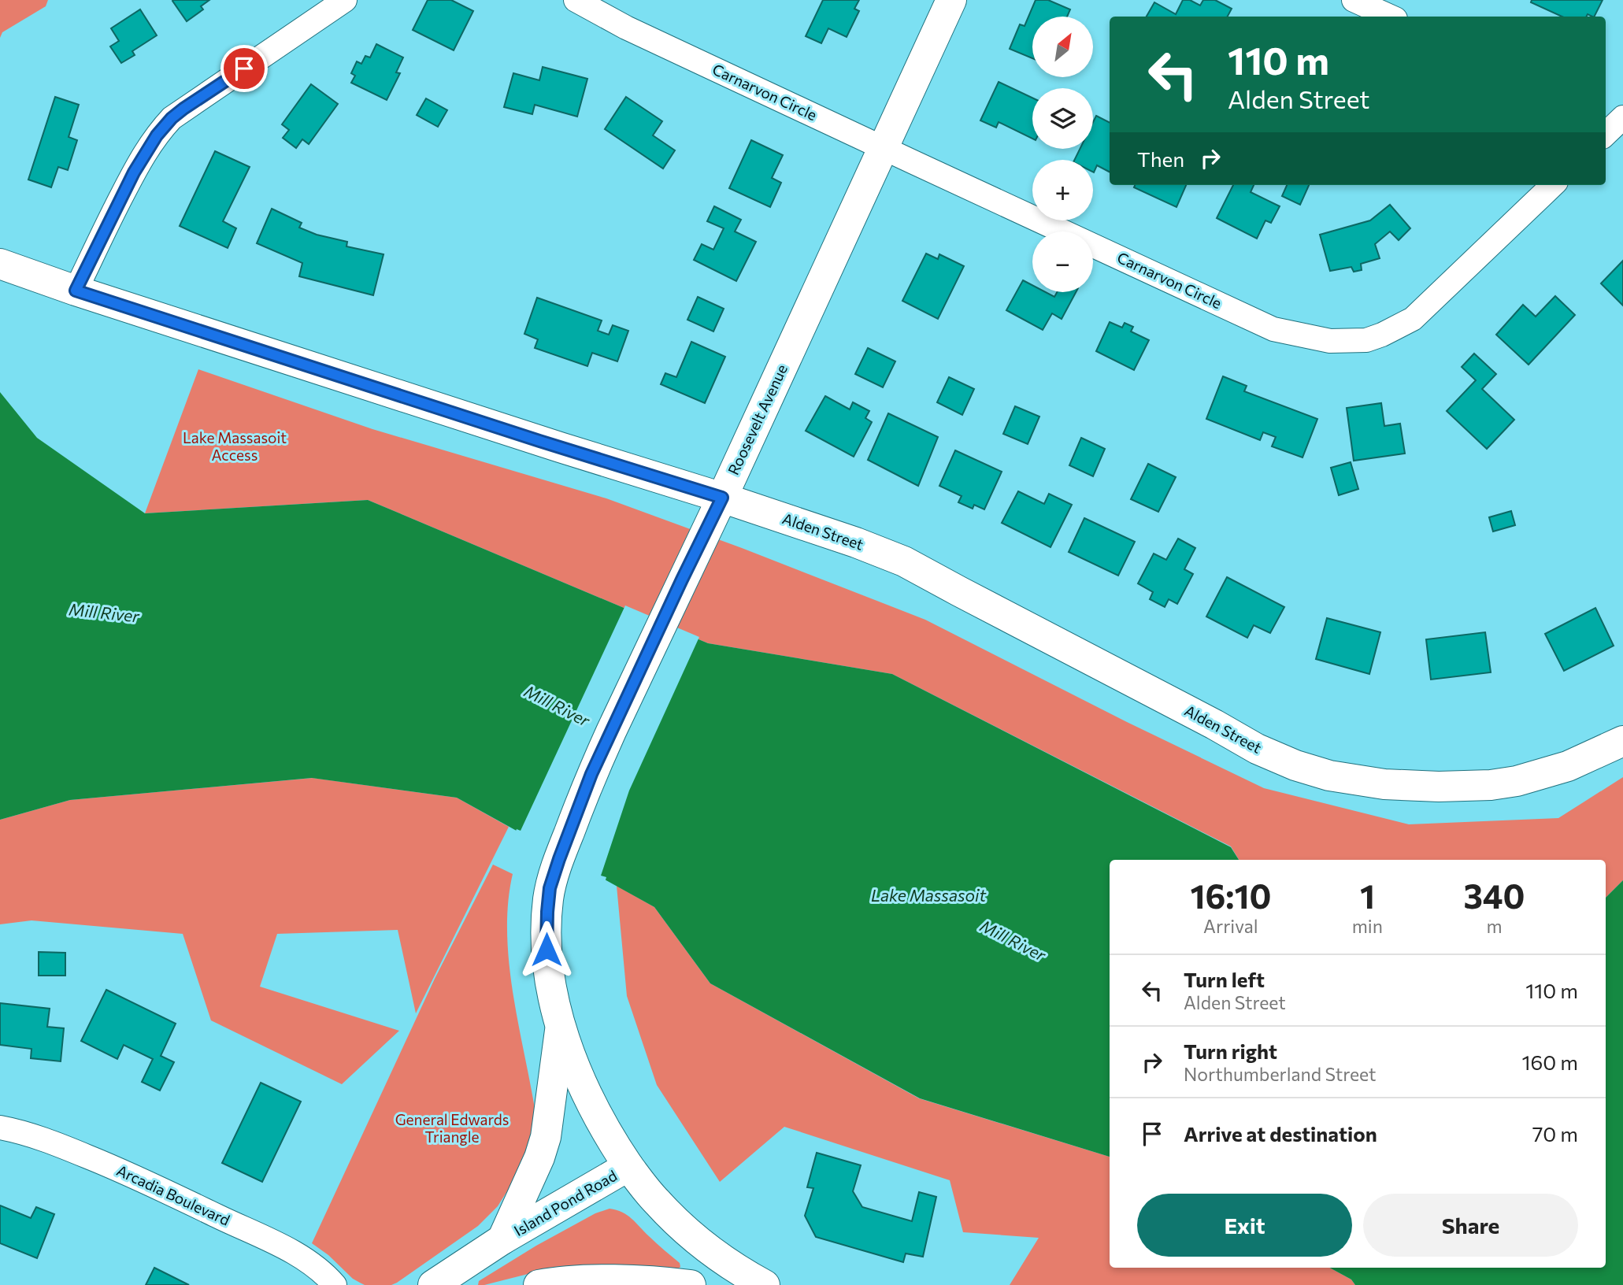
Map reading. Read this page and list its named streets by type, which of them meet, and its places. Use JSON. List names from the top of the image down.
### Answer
{
  "streets": {
    "main road": ["Roosevelt Avenue", "Alden Street", "Island Pond Road"],
    "street": ["Carnarvon Circle", "Arcadia Boulevard"]
  },
  "crossings": [
    ["Carnarvon Circle", "Roosevelt Avenue"],
    ["Roosevelt Avenue", "Alden Street"],
    ["Roosevelt Avenue", "Island Pond Road"]
  ],
  "water": ["Mill River", "Lake Massasoit"],
  "parks": ["Lake Massasoit Access", "General Edwards Triangle"],
  "north": "top right",
  "page": {
    "map_buttons": ["+", "−"],
    "turn": ["110 m", "Alden Street"],
    "then": "Then",
    "eta": [
      "16:10",
      "Arrival",
      "1",
      "min",
      "340",
      "m"
    ],
    "list": [
      {
        "name": "Turn left",
        "note": "Alden Street",
        "value": "110 m"
      },
      {
        "name": "Turn right",
        "note": "Northumberland Street",
        "value": "160 m"
      },
      {
        "name": "Arrive at destination",
        "value": "70 m"
      }
    ],
    "buttons": ["Exit", "Share"]
  }
}
